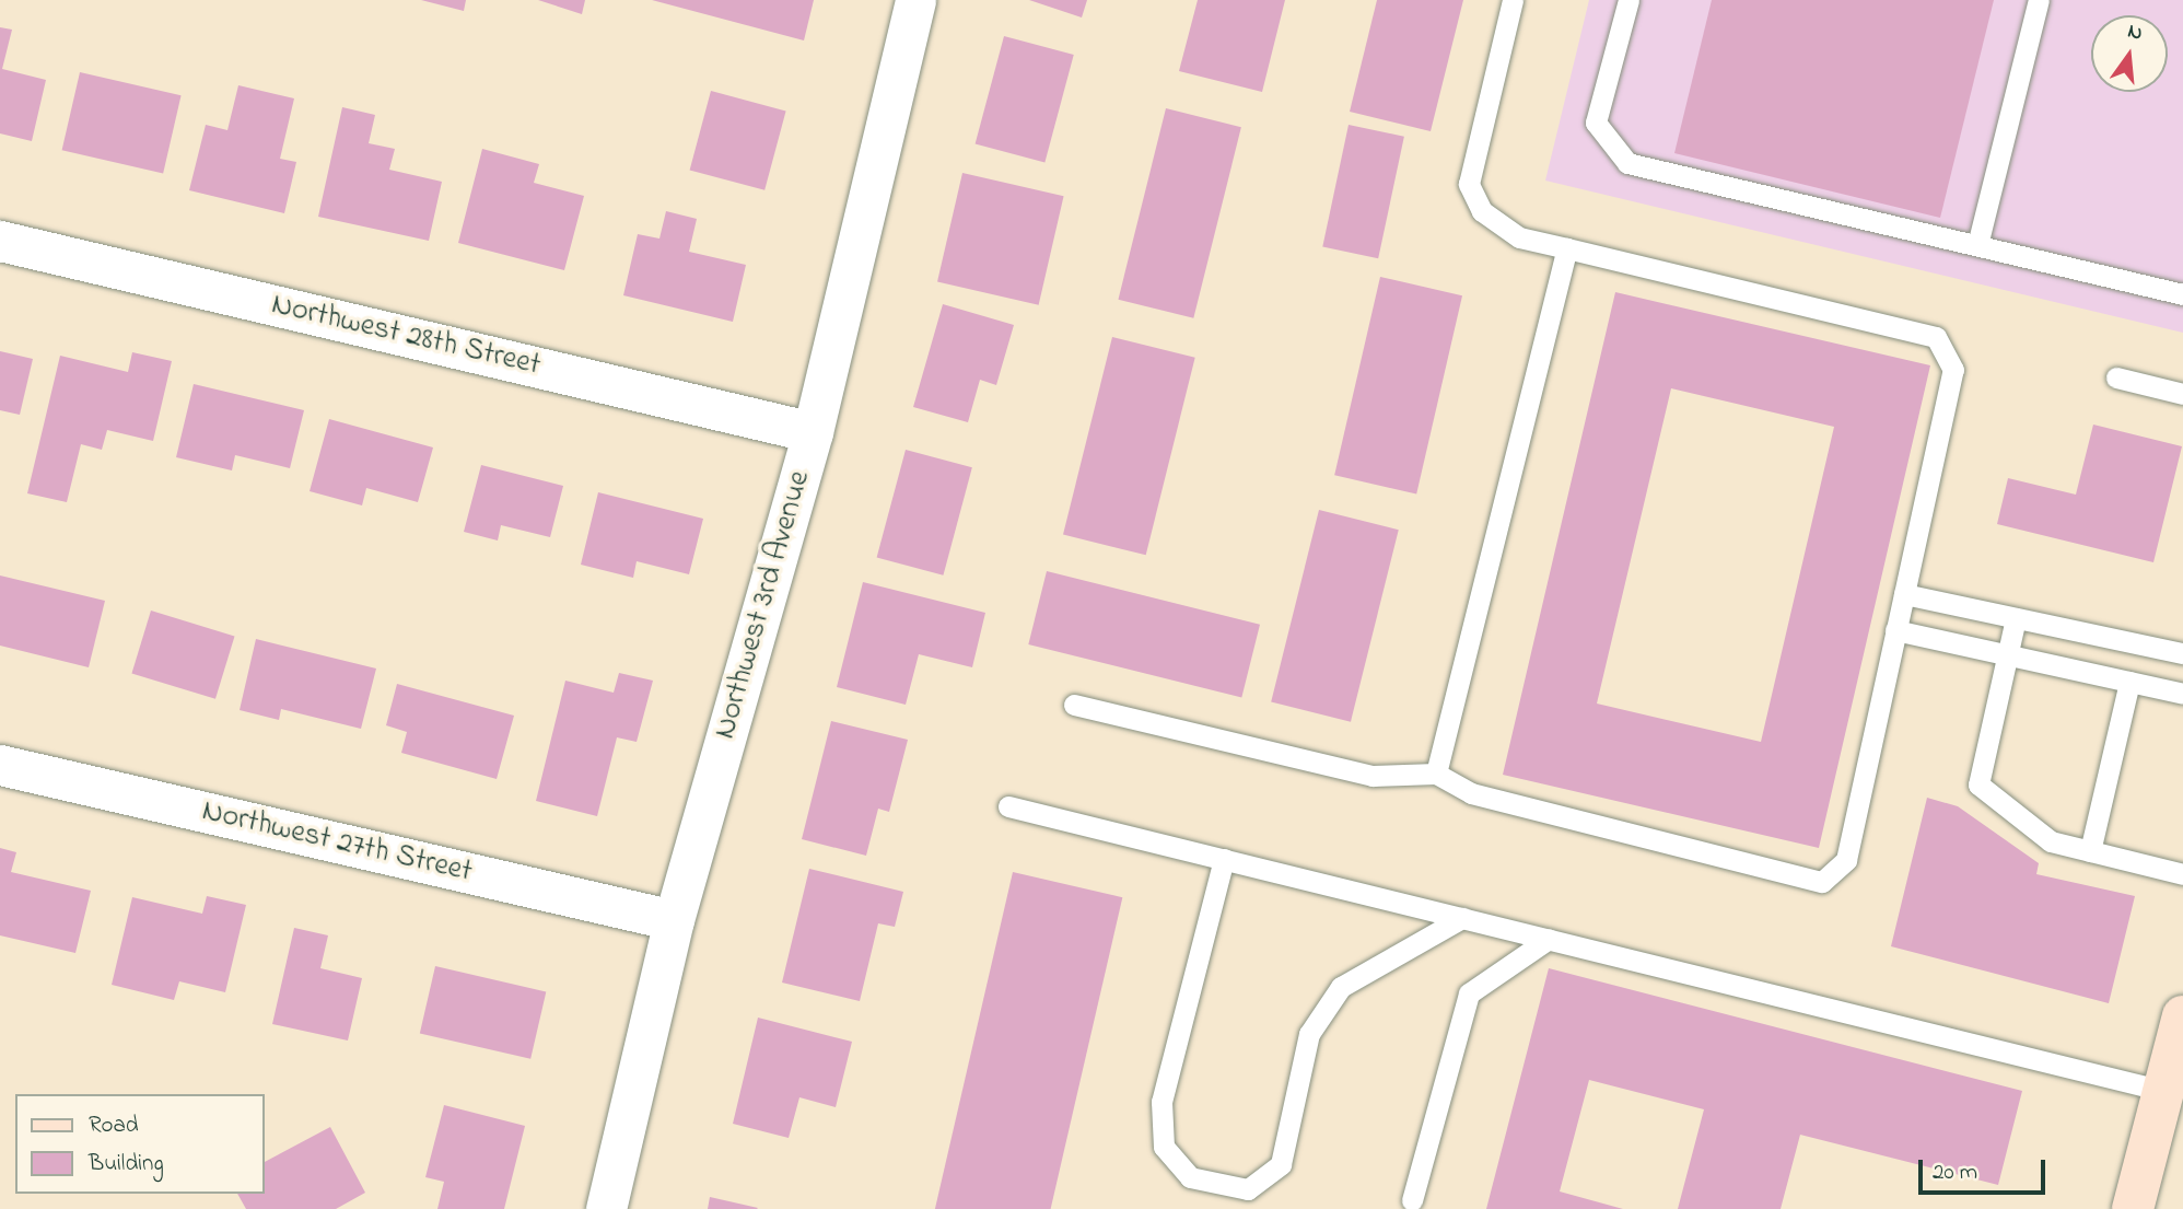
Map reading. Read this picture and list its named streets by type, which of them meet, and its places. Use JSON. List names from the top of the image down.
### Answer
{
  "streets": {
    "street": ["Northwest 28th Street", "Northwest 3rd Avenue", "Northwest 27th Street"]
  },
  "crossings": [
    ["Northwest 28th Street", "Northwest 3rd Avenue"],
    ["Northwest 3rd Avenue", "Northwest 27th Street"]
  ],
  "legend": ["Road", "Building"],
  "scale_bar": "20 m",
  "north": "top"
}
